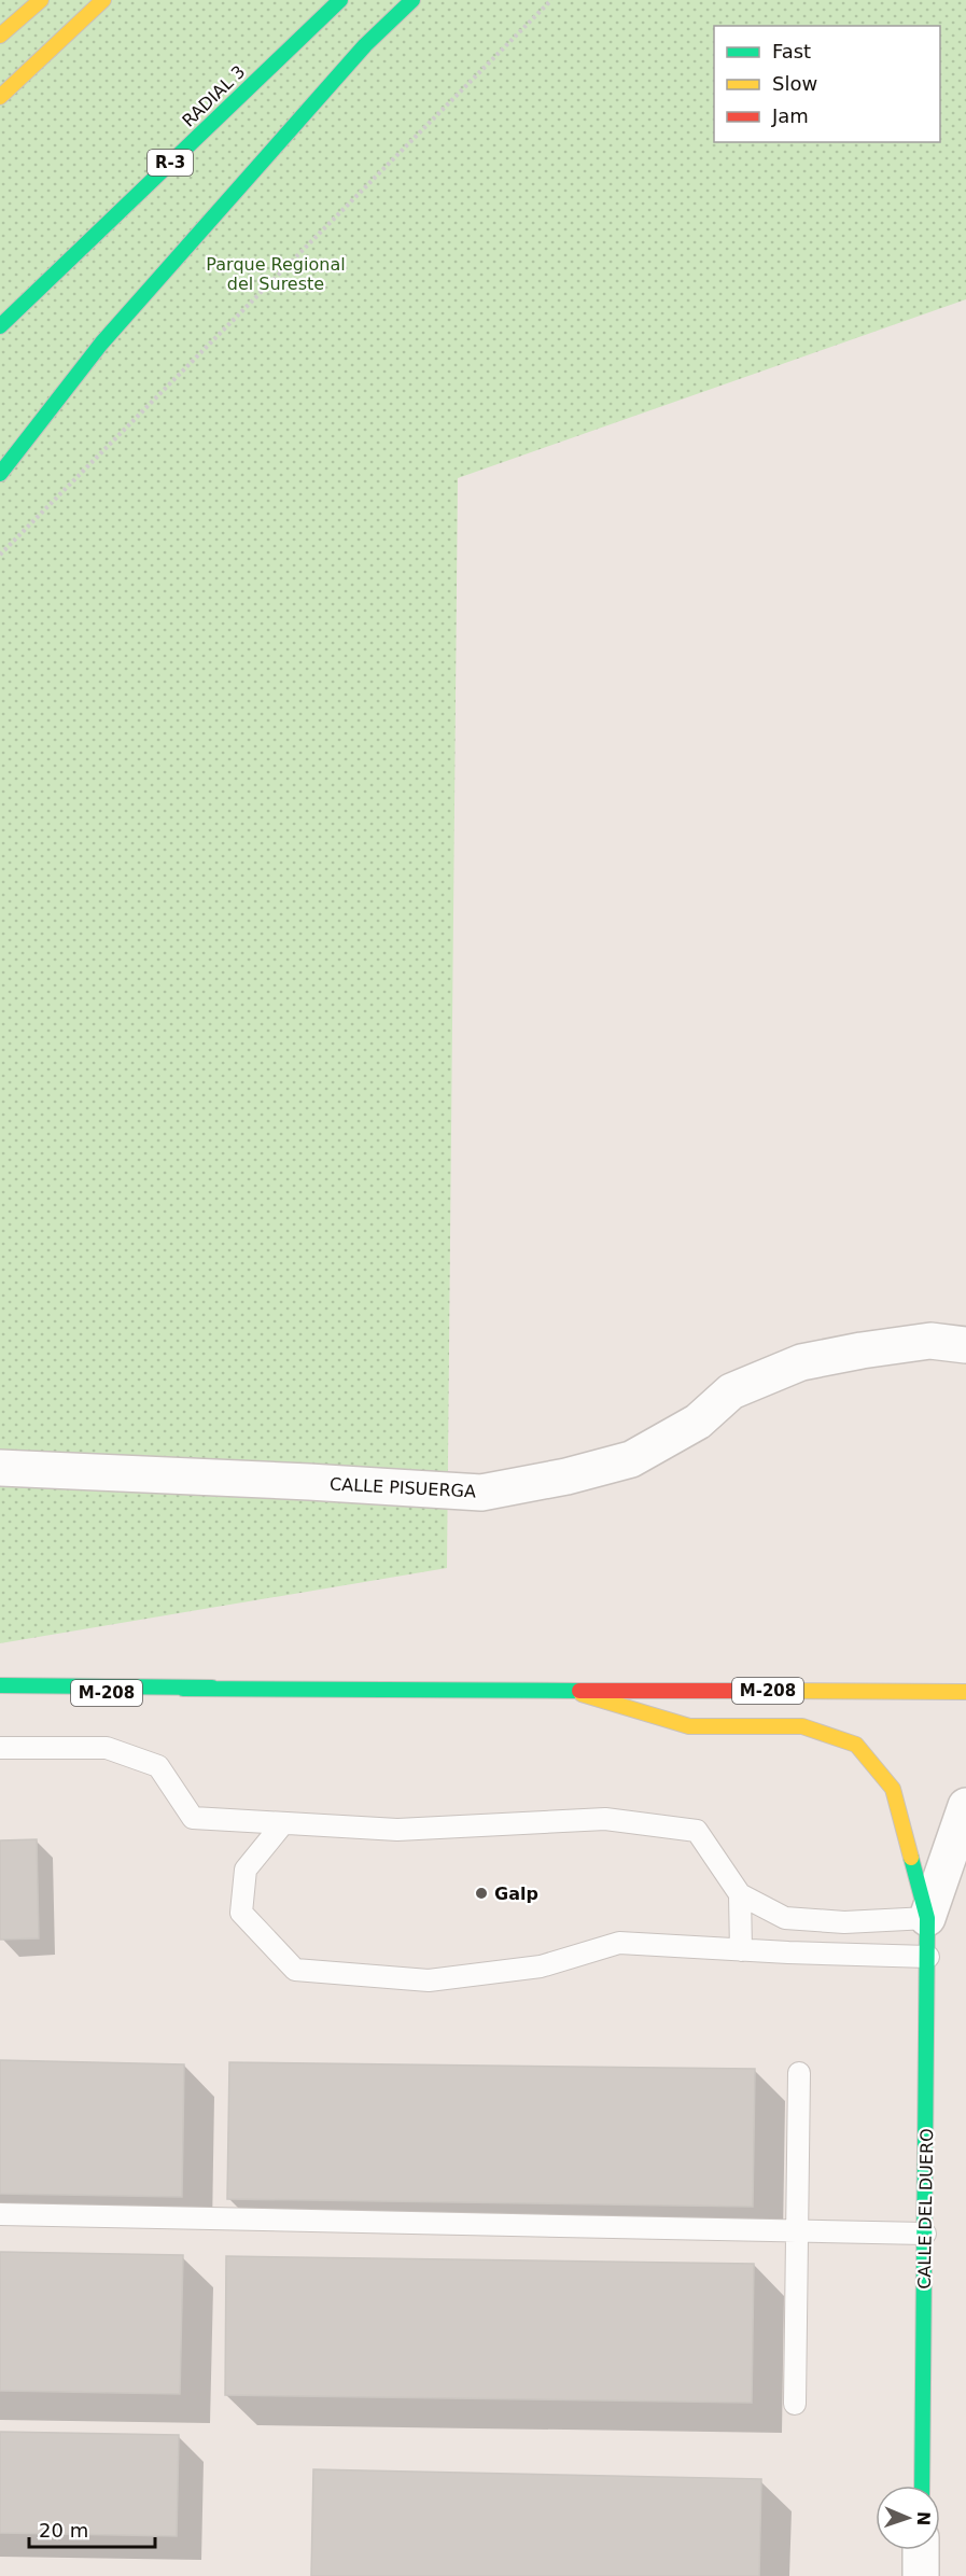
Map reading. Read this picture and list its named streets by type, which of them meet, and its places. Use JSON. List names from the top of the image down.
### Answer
{
  "streets": {
    "main road": [
      "RADIAL 3",
      "R-3",
      "M-208",
      "CALLE DEL DUERO"
    ],
    "street": ["CALLE PISUERGA"]
  },
  "crossings": [
    ["M-208", "CALLE DEL DUERO"]
  ],
  "parks": ["Parque Regional del Sureste"],
  "places": ["Galp"],
  "legend": ["Fast", "Slow", "Jam"],
  "scale_bar": "20 m",
  "north": "right"
}
